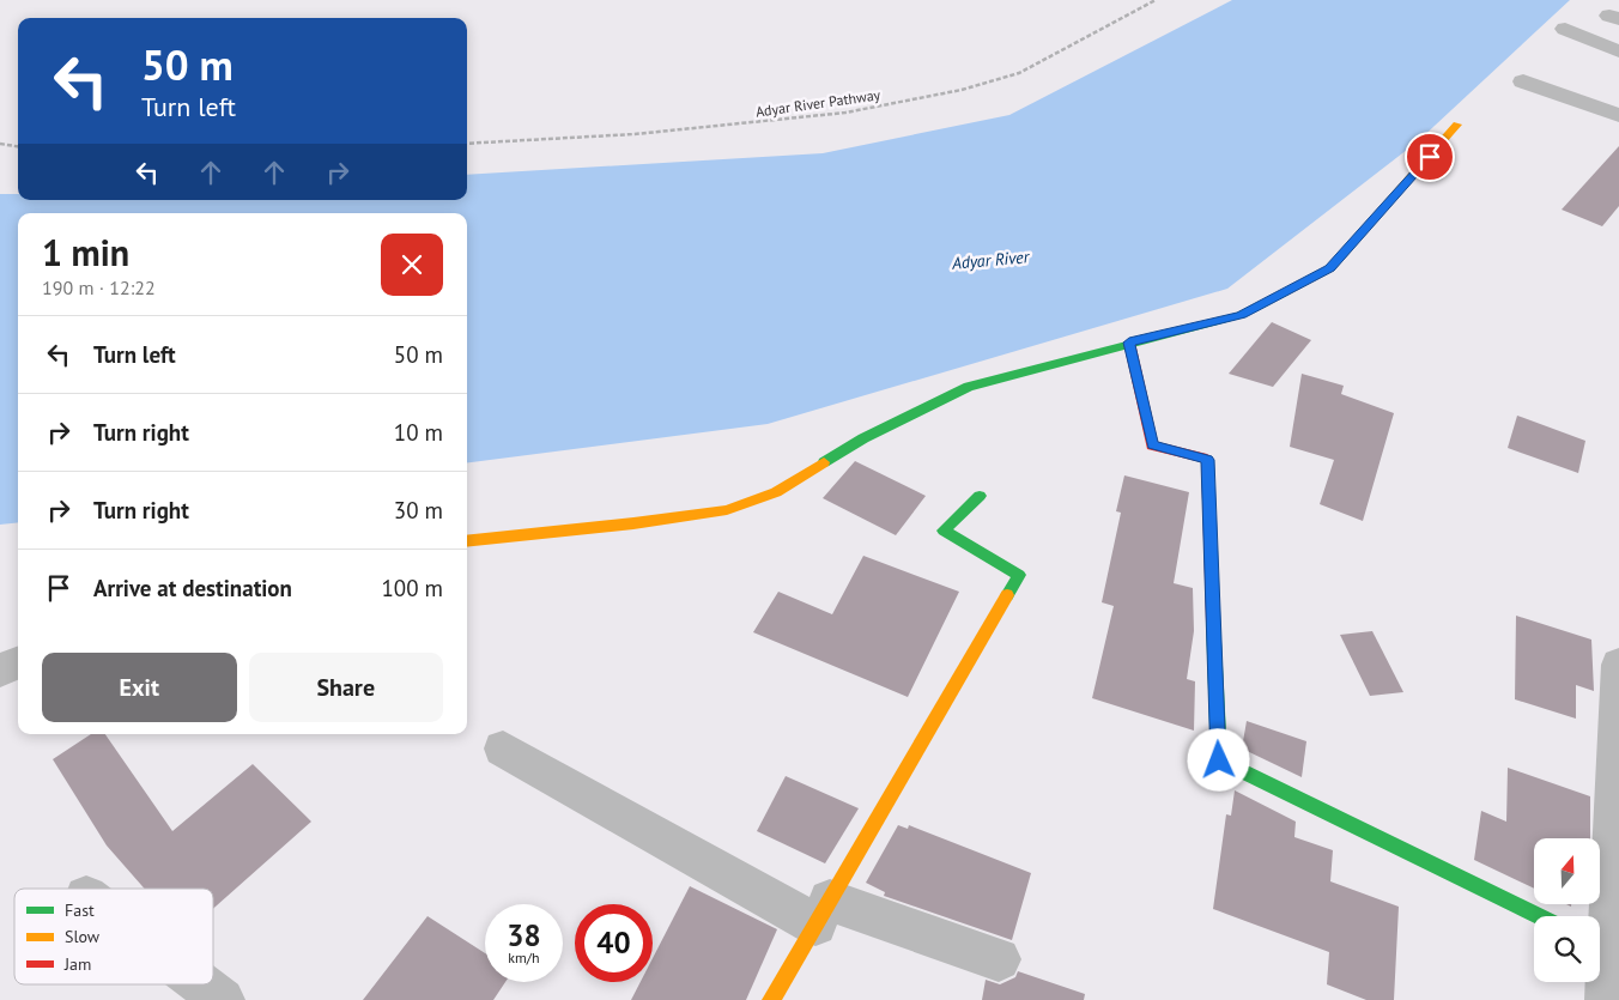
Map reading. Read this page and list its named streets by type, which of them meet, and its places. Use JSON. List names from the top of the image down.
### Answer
{
  "streets": {
    "path": ["Adyar River Pathway"]
  },
  "water": ["Adyar River"],
  "legend": ["Fast", "Slow", "Jam"],
  "north": "top",
  "page": {
    "turn": ["50 m", "Turn left"],
    "heading": ["1 min", "190 m · 12:22"],
    "list": [
      {
        "name": "Turn left",
        "value": "50 m"
      },
      {
        "name": "Turn right",
        "value": "10 m"
      },
      {
        "name": "Turn right",
        "value": "30 m"
      },
      {
        "name": "Arrive at destination",
        "value": "100 m"
      }
    ],
    "buttons": ["Exit", "Share"],
    "speed": "38 km/h",
    "limit": "40"
  }
}
